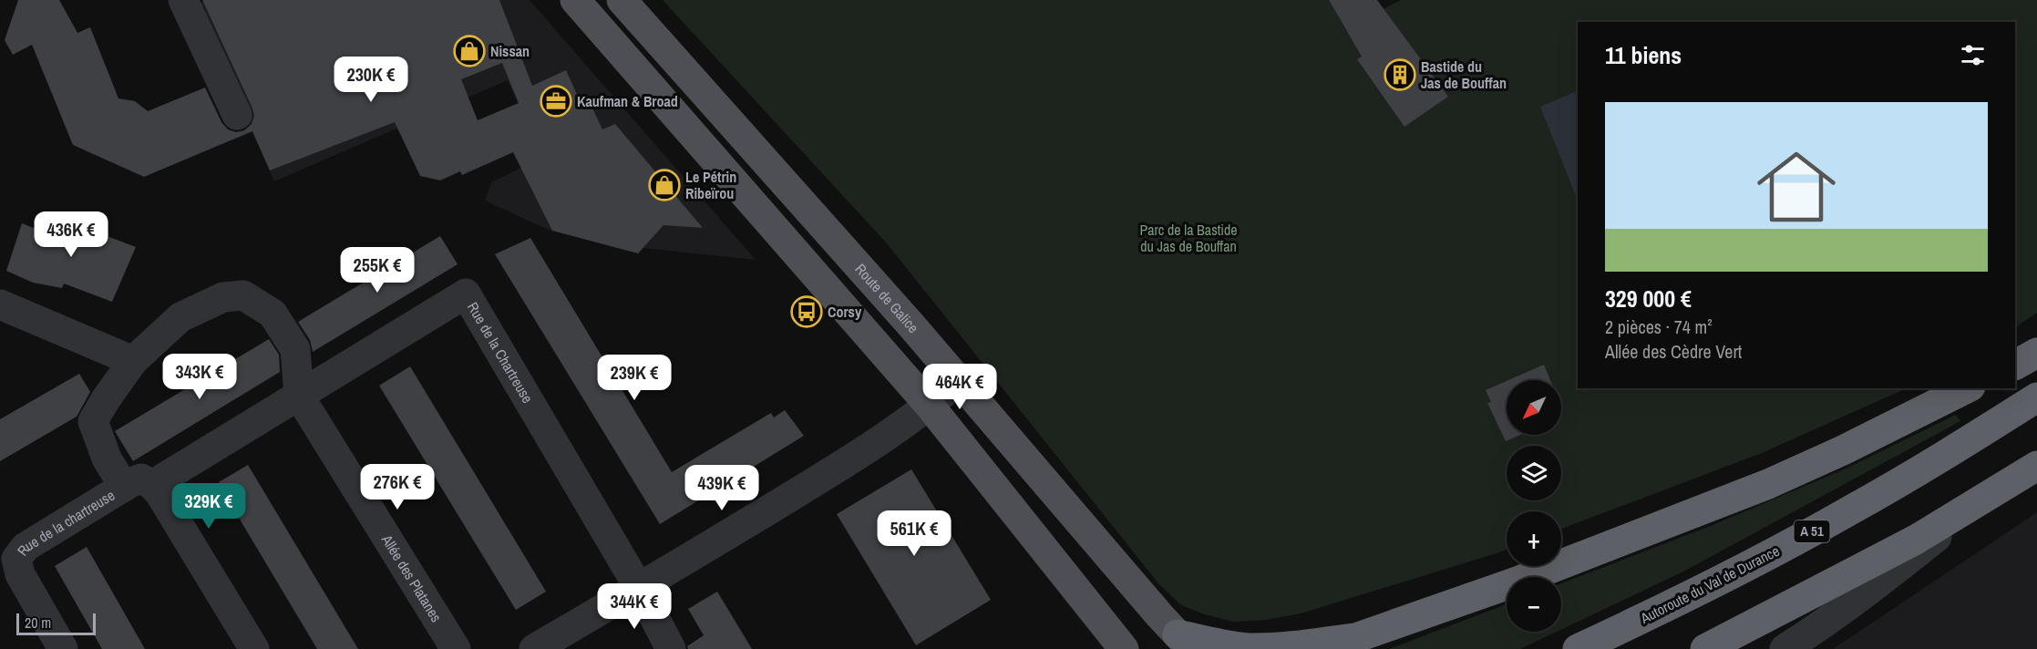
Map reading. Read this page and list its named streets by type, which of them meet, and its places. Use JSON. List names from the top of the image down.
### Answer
{
  "streets": {
    "highway": ["A 51", "Autoroute du Val de Durance"],
    "main road": ["Route de Galice"],
    "street": ["Rue de la Chartreuse", "Rue de la chartreuse", "Allée des Platanes"]
  },
  "crossings": [
    ["Rue de la Chartreuse", "Rue de la chartreuse"],
    ["Rue de la Chartreuse", "Allée des Platanes"]
  ],
  "parks": ["Parc de la Bastide du Jas de Bouffan"],
  "places": {
    "shop": ["Nissan", "Le Pétrin Ribeïrou"],
    "building": ["Bastide du Jas de Bouffan"],
    "office": ["Kaufman & Broad"],
    "bus stop": ["Corsy"]
  },
  "scale_bar": "20 m",
  "north": "bottom left",
  "page": {
    "heading": "11 biens",
    "price": [
      "230K €",
      "436K €",
      "255K €",
      "343K €",
      "239K €",
      "464K €",
      "276K €",
      "439K €",
      "329K €",
      "561K €",
      "344K €"
    ],
    "list": [
      {
        "name": "329 000 €",
        "note": "2 pièces · 74 m² · Allée des Cèdre Vert"
      }
    ],
    "map_buttons": ["+", "−"],
    "scale": "20 m"
  }
}
